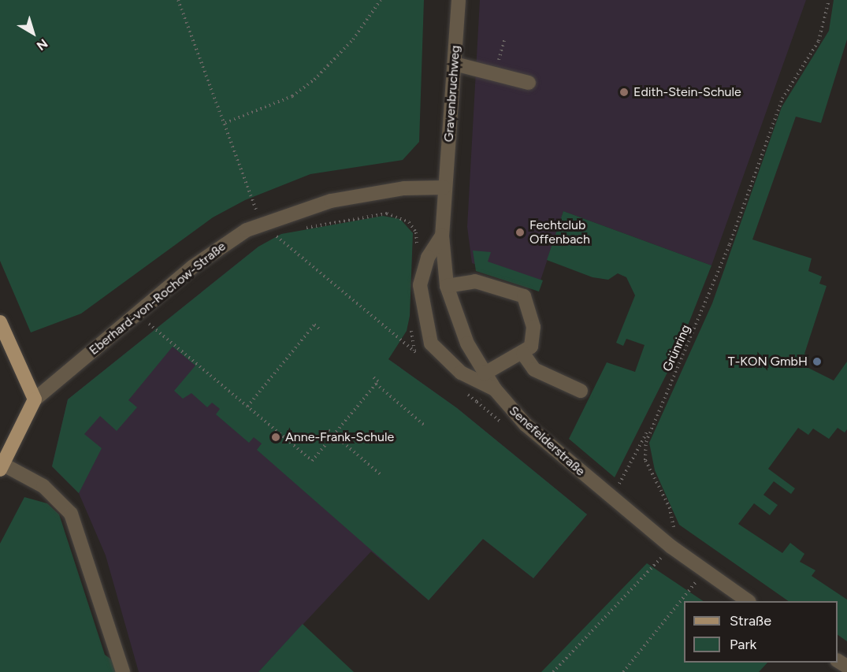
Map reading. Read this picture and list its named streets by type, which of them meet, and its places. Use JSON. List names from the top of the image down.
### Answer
{
  "streets": {
    "main road": ["Eberhard-von-Rochow-Straße"],
    "street": ["Gravenbruchweg", "Senefelderstraße"],
    "path": ["Grünring"]
  },
  "crossings": [
    ["Gravenbruchweg", "Eberhard-von-Rochow-Straße"],
    ["Gravenbruchweg", "Senefelderstraße"],
    ["Eberhard-von-Rochow-Straße", "Senefelderstraße"],
    ["Grünring", "Senefelderstraße"]
  ],
  "places": [
    "Edith-Stein-Schule",
    "Fechtclub Offenbach",
    "T-KON GmbH",
    "Anne-Frank-Schule"
  ],
  "legend": ["Straße", "Park"],
  "north": "bottom right"
}
